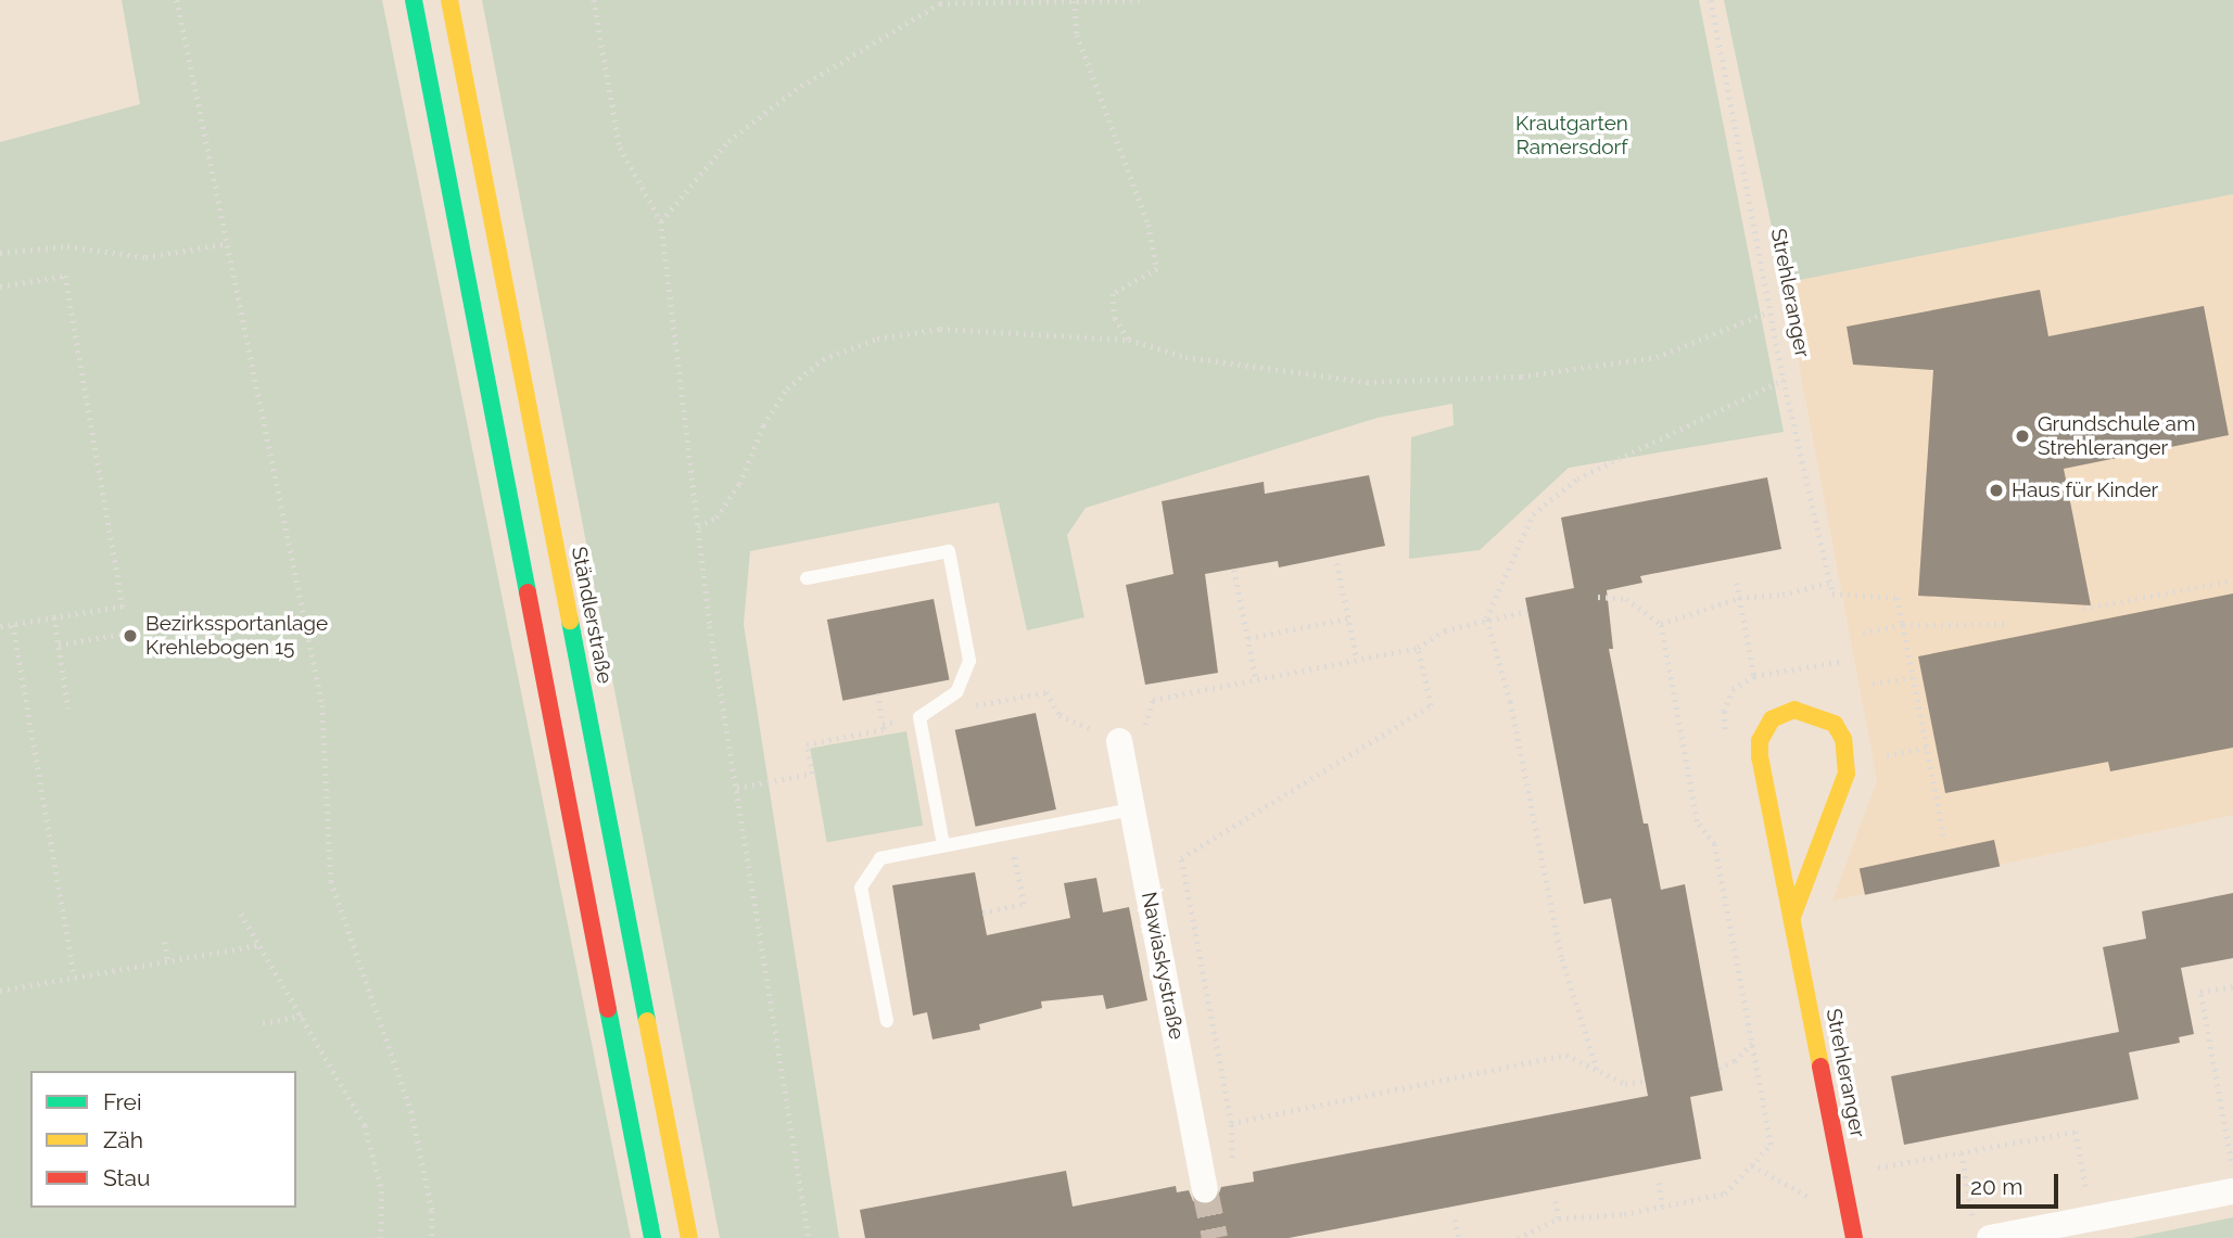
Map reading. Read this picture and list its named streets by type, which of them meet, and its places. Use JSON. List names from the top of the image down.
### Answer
{
  "streets": {
    "main road": ["Strehleranger", "Ständlerstraße"],
    "street": ["Nawiaskystraße"]
  },
  "parks": ["Krautgarten Ramersdorf"],
  "places": ["Grundschule am Strehleranger", "Haus für Kinder", "Bezirkssportanlage Krehlebogen 15"],
  "legend": ["Frei", "Zäh", "Stau"],
  "scale_bar": "20 m"
}
